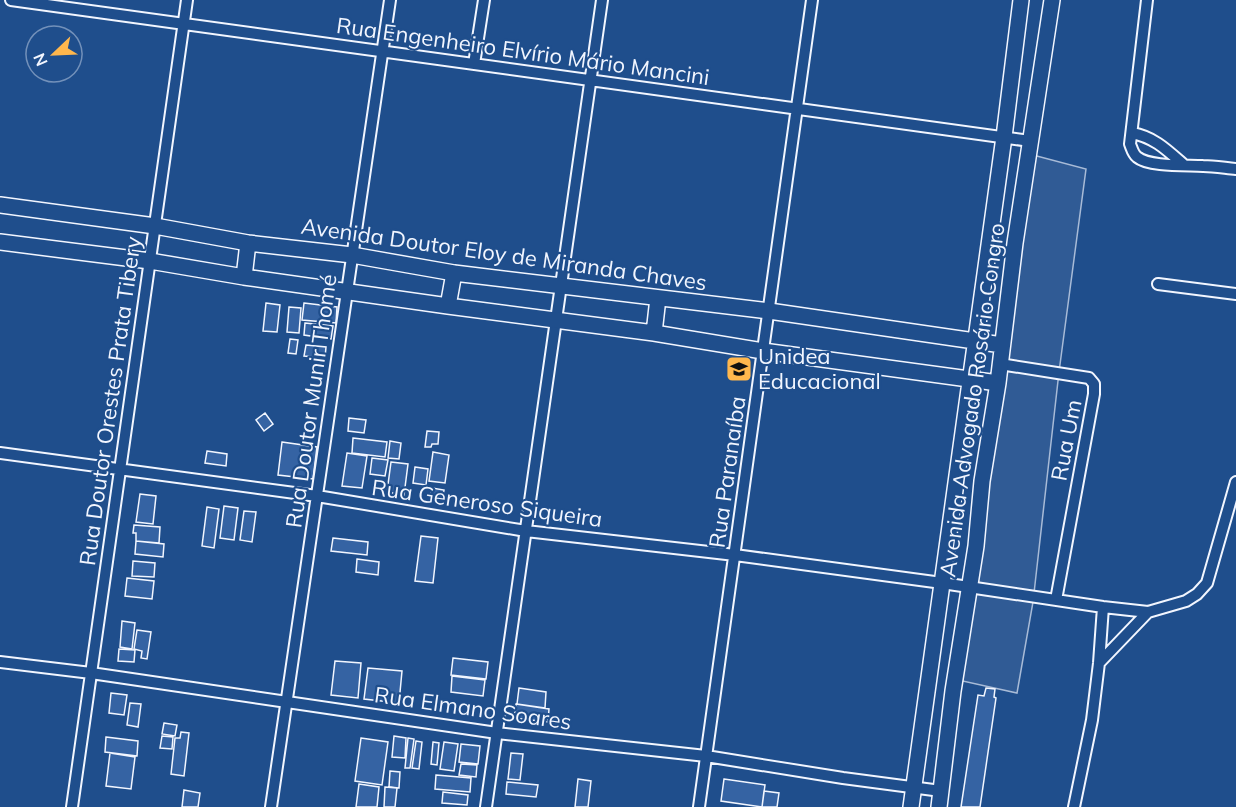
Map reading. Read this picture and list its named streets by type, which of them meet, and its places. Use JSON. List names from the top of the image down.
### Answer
{
  "streets": {
    "street": [
      "Rua Engenheiro Elvírio Mário Mancini",
      "Avenida Doutor Eloy de Miranda Chaves",
      "Avenida Advogado Rosário Congro",
      "Rua Doutor Orestes Prata Tibery",
      "Rua Doutor Munir Thomé",
      "Rua Um",
      "Rua Paranaíba",
      "Rua Generoso Siqueira",
      "Rua Elmano Soares"
    ]
  },
  "crossings": [
    ["Rua Engenheiro Elvírio Mário Mancini", "Avenida Advogado Rosário Congro"],
    ["Rua Engenheiro Elvírio Mário Mancini", "Rua Doutor Orestes Prata Tibery"],
    ["Rua Engenheiro Elvírio Mário Mancini", "Rua Doutor Munir Thomé"],
    ["Rua Engenheiro Elvírio Mário Mancini", "Rua Paranaíba"],
    ["Avenida Doutor Eloy de Miranda Chaves", "Avenida Advogado Rosário Congro"],
    ["Avenida Doutor Eloy de Miranda Chaves", "Rua Doutor Orestes Prata Tibery"],
    ["Avenida Doutor Eloy de Miranda Chaves", "Rua Doutor Munir Thomé"],
    ["Avenida Doutor Eloy de Miranda Chaves", "Rua Paranaíba"],
    ["Avenida Advogado Rosário Congro", "Rua Um"],
    ["Avenida Advogado Rosário Congro", "Rua Generoso Siqueira"],
    ["Avenida Advogado Rosário Congro", "Rua Elmano Soares"],
    ["Rua Doutor Orestes Prata Tibery", "Rua Generoso Siqueira"],
    ["Rua Doutor Orestes Prata Tibery", "Rua Elmano Soares"],
    ["Rua Doutor Munir Thomé", "Rua Generoso Siqueira"],
    ["Rua Doutor Munir Thomé", "Rua Elmano Soares"],
    ["Rua Um", "Rua Generoso Siqueira"],
    ["Rua Paranaíba", "Rua Generoso Siqueira"],
    ["Rua Paranaíba", "Rua Elmano Soares"]
  ],
  "places": {
    "school or university": ["Unidea Educacional"]
  },
  "north": "bottom left"
}
